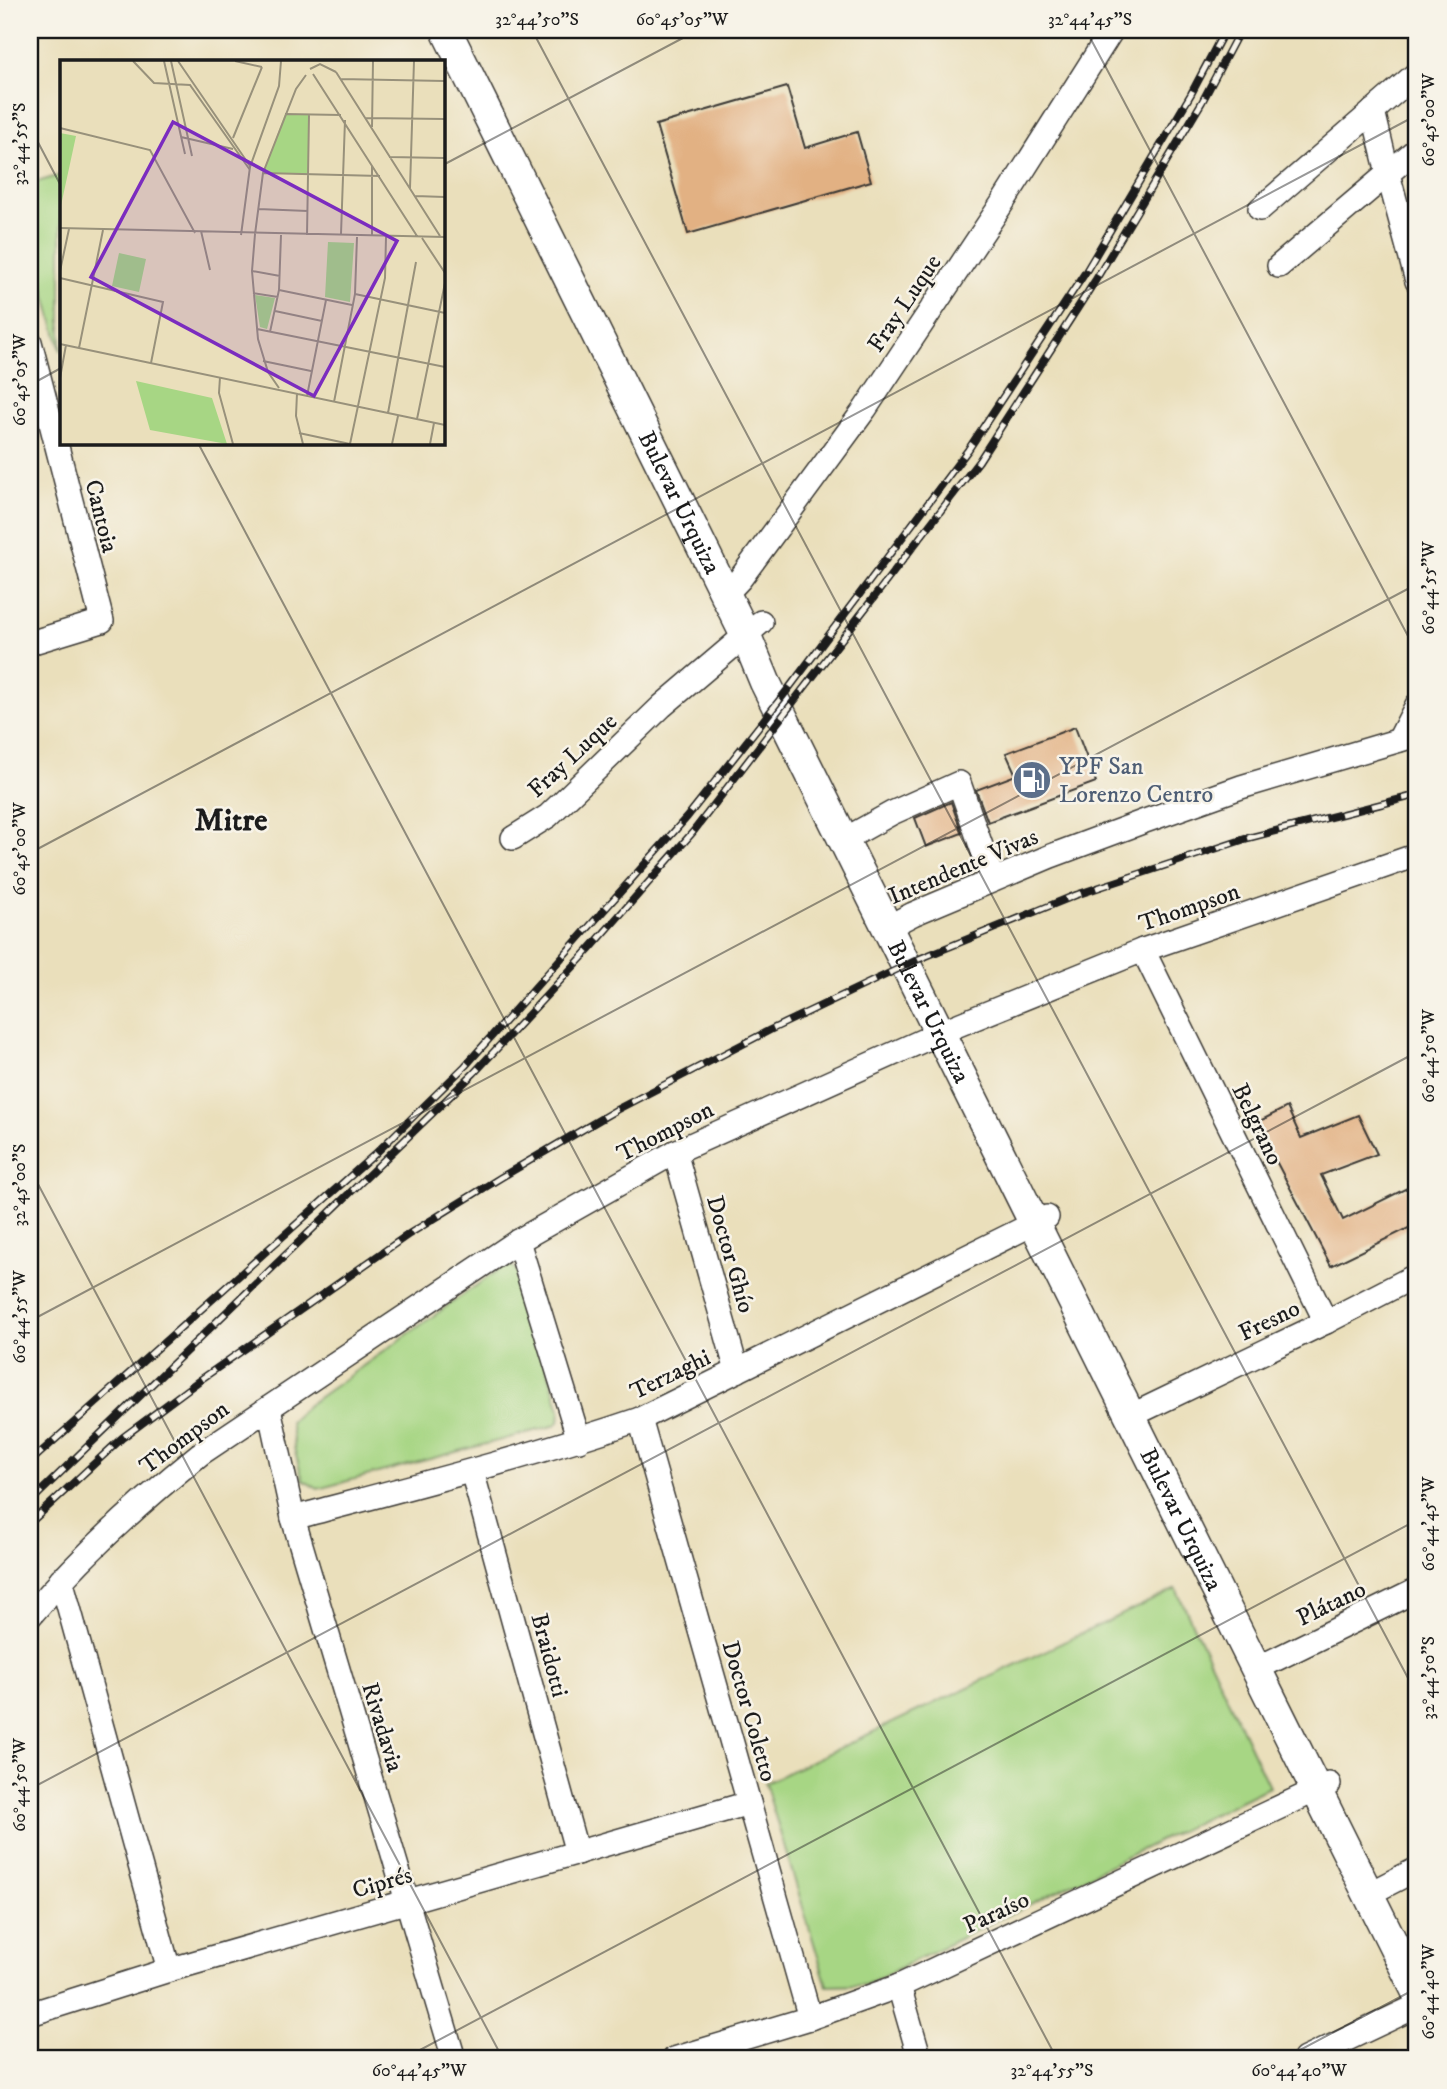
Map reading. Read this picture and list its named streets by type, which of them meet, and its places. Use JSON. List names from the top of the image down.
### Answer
{
  "streets": {
    "main road": ["Bulevar Urquiza"],
    "street": [
      "Fray Luque",
      "Cantoia",
      "Intendente Vivas",
      "Thompson",
      "Belgrano",
      "Doctor Ghío",
      "Fresno",
      "Terzaghi",
      "Plátano",
      "Braidotti",
      "Doctor Coletto",
      "Rivadavia",
      "Ciprés",
      "Paraíso"
    ]
  },
  "crossings": [
    ["Fray Luque", "Bulevar Urquiza"],
    ["Bulevar Urquiza", "Intendente Vivas"],
    ["Bulevar Urquiza", "Thompson"],
    ["Bulevar Urquiza", "Fresno"],
    ["Bulevar Urquiza", "Terzaghi"],
    ["Bulevar Urquiza", "Plátano"],
    ["Bulevar Urquiza", "Paraíso"],
    ["Thompson", "Belgrano"],
    ["Thompson", "Doctor Ghío"],
    ["Thompson", "Rivadavia"],
    ["Belgrano", "Fresno"],
    ["Doctor Ghío", "Terzaghi"],
    ["Terzaghi", "Braidotti"],
    ["Terzaghi", "Doctor Coletto"],
    ["Terzaghi", "Rivadavia"],
    ["Braidotti", "Ciprés"],
    ["Doctor Coletto", "Ciprés"],
    ["Doctor Coletto", "Paraíso"],
    ["Rivadavia", "Ciprés"]
  ],
  "districts": ["Mitre"],
  "places": {
    "fuel station": ["YPF San Lorenzo Centro"]
  },
  "coordinates": [
    "32°44'50\"S",
    "60°45'05\"W",
    "32°44'45\"S",
    "60°45'00\"W",
    "32°44'55\"S",
    "60°44'55\"W",
    "60°44'50\"W",
    "32°45'00\"S",
    "60°44'45\"W",
    "60°44'40\"W"
  ]
}
